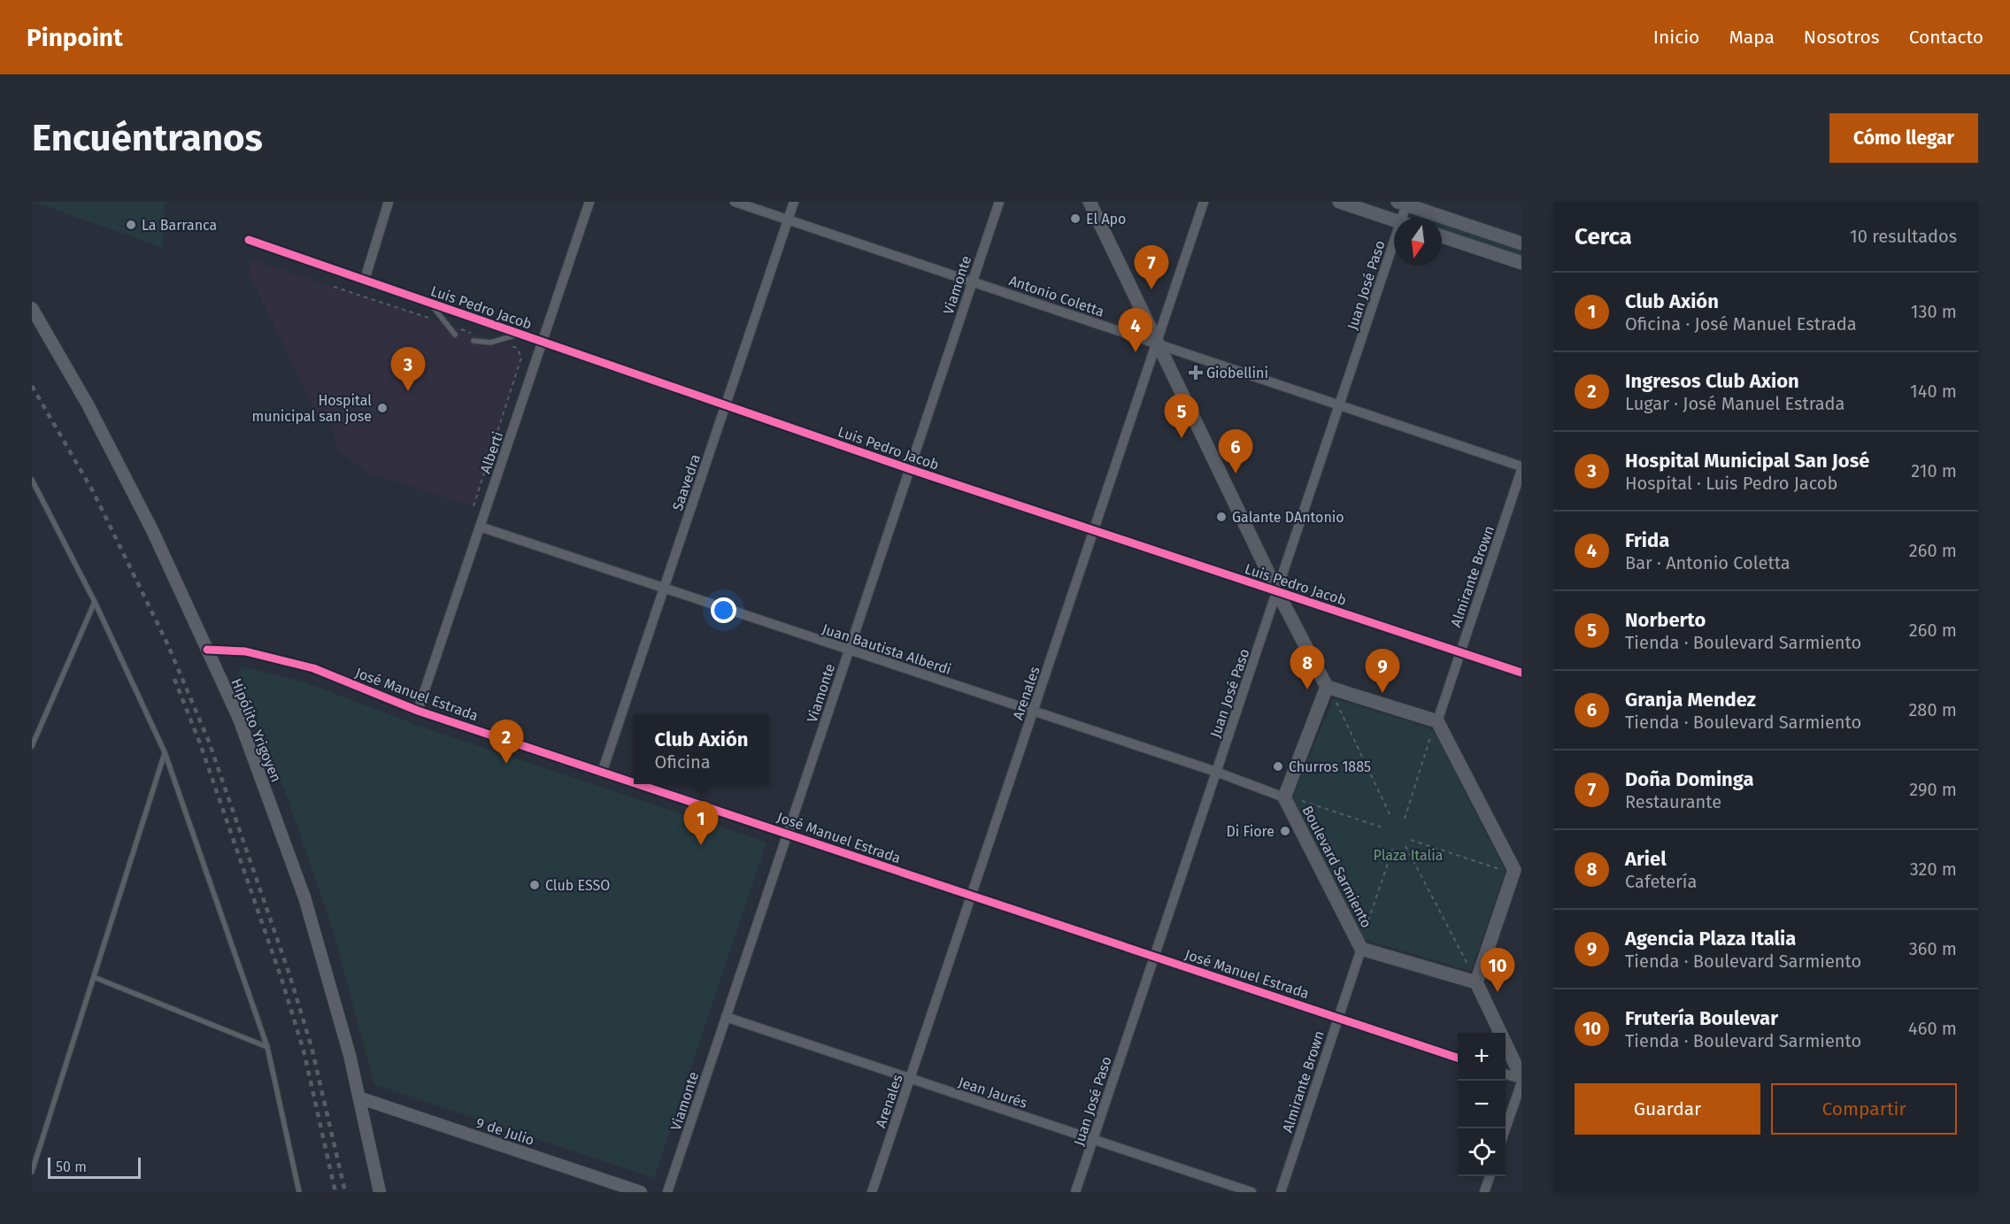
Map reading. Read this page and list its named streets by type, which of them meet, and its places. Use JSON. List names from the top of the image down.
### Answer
{
  "streets": {
    "main road": ["Boulevard Sarmiento"],
    "street": [
      "Viamonte",
      "Juan José Paso",
      "Antonio Coletta",
      "Luis Pedro Jacob",
      "Alberti",
      "Saavedra",
      "Almirante Brown",
      "Juan Bautista Alberdi",
      "Arenales",
      "José Manuel Estrada",
      "Hipólito Yrigoyen",
      "Jean Jaurés",
      "9 de Julio"
    ]
  },
  "crossings": [
    ["Viamonte", "Antonio Coletta"],
    ["Viamonte", "Luis Pedro Jacob"],
    ["Viamonte", "Juan Bautista Alberdi"],
    ["Viamonte", "José Manuel Estrada"],
    ["Viamonte", "Jean Jaurés"],
    ["Juan José Paso", "Antonio Coletta"],
    ["Juan José Paso", "Luis Pedro Jacob"],
    ["Juan José Paso", "Juan Bautista Alberdi"],
    ["Juan José Paso", "José Manuel Estrada"],
    ["Juan José Paso", "Jean Jaurés"],
    ["Antonio Coletta", "Saavedra"],
    ["Antonio Coletta", "Almirante Brown"],
    ["Antonio Coletta", "Arenales"],
    ["Luis Pedro Jacob", "Alberti"],
    ["Luis Pedro Jacob", "Saavedra"],
    ["Luis Pedro Jacob", "Almirante Brown"],
    ["Luis Pedro Jacob", "Arenales"],
    ["Alberti", "Juan Bautista Alberdi"],
    ["Alberti", "José Manuel Estrada"],
    ["Saavedra", "Juan Bautista Alberdi"],
    ["Saavedra", "José Manuel Estrada"],
    ["Almirante Brown", "José Manuel Estrada"],
    ["Almirante Brown", "Boulevard Sarmiento"],
    ["Juan Bautista Alberdi", "Arenales"],
    ["Juan Bautista Alberdi", "Boulevard Sarmiento"],
    ["Arenales", "José Manuel Estrada"],
    ["Arenales", "Jean Jaurés"],
    ["José Manuel Estrada", "Hipólito Yrigoyen"],
    ["Hipólito Yrigoyen", "9 de Julio"]
  ],
  "parks": ["Plaza Italia"],
  "places": {
    "other": [
      "El Apo",
      "La Barranca",
      "Hospital municipal san jose",
      "Galante DAntonio",
      "Churros 1885",
      "Di Fiore",
      "Club ESSO"
    ],
    "health": ["Giobellini"]
  },
  "scale_bar": "50 m",
  "north": "bottom",
  "page": {
    "header": "Pinpoint",
    "nav": [
      "Inicio",
      "Mapa",
      "Nosotros",
      "Contacto"
    ],
    "buttons": [
      "Cómo llegar",
      ["Guardar", "Compartir"]
    ],
    "title": "Encuéntranos",
    "heading": ["Cerca", "10 resultados"],
    "pins": [
      "7",
      "4",
      "3",
      "5",
      "6",
      "8",
      "9",
      "2",
      "1",
      "10"
    ],
    "list": [
      {
        "mark": "1",
        "name": "Club Axión",
        "note": "Oficina · José Manuel Estrada",
        "value": "130 m"
      },
      {
        "mark": "2",
        "name": "Ingresos Club Axion",
        "note": "Lugar · José Manuel Estrada",
        "value": "140 m"
      },
      {
        "mark": "3",
        "name": "Hospital Municipal San José",
        "note": "Hospital · Luis Pedro Jacob",
        "value": "210 m"
      },
      {
        "mark": "4",
        "name": "Frida",
        "note": "Bar · Antonio Coletta",
        "value": "260 m"
      },
      {
        "mark": "5",
        "name": "Norberto",
        "note": "Tienda · Boulevard Sarmiento",
        "value": "260 m"
      },
      {
        "mark": "6",
        "name": "Granja Mendez",
        "note": "Tienda · Boulevard Sarmiento",
        "value": "280 m"
      },
      {
        "mark": "7",
        "name": "Doña Dominga",
        "note": "Restaurante",
        "value": "290 m"
      },
      {
        "mark": "8",
        "name": "Ariel",
        "note": "Cafetería",
        "value": "320 m"
      },
      {
        "mark": "9",
        "name": "Agencia Plaza Italia",
        "note": "Tienda · Boulevard Sarmiento",
        "value": "360 m"
      },
      {
        "mark": "10",
        "name": "Frutería Boulevar",
        "note": "Tienda · Boulevard Sarmiento",
        "value": "460 m"
      }
    ],
    "popup": ["Club Axión", "Oficina"],
    "map_buttons": ["+", "−"],
    "scale": "50 m"
  }
}
